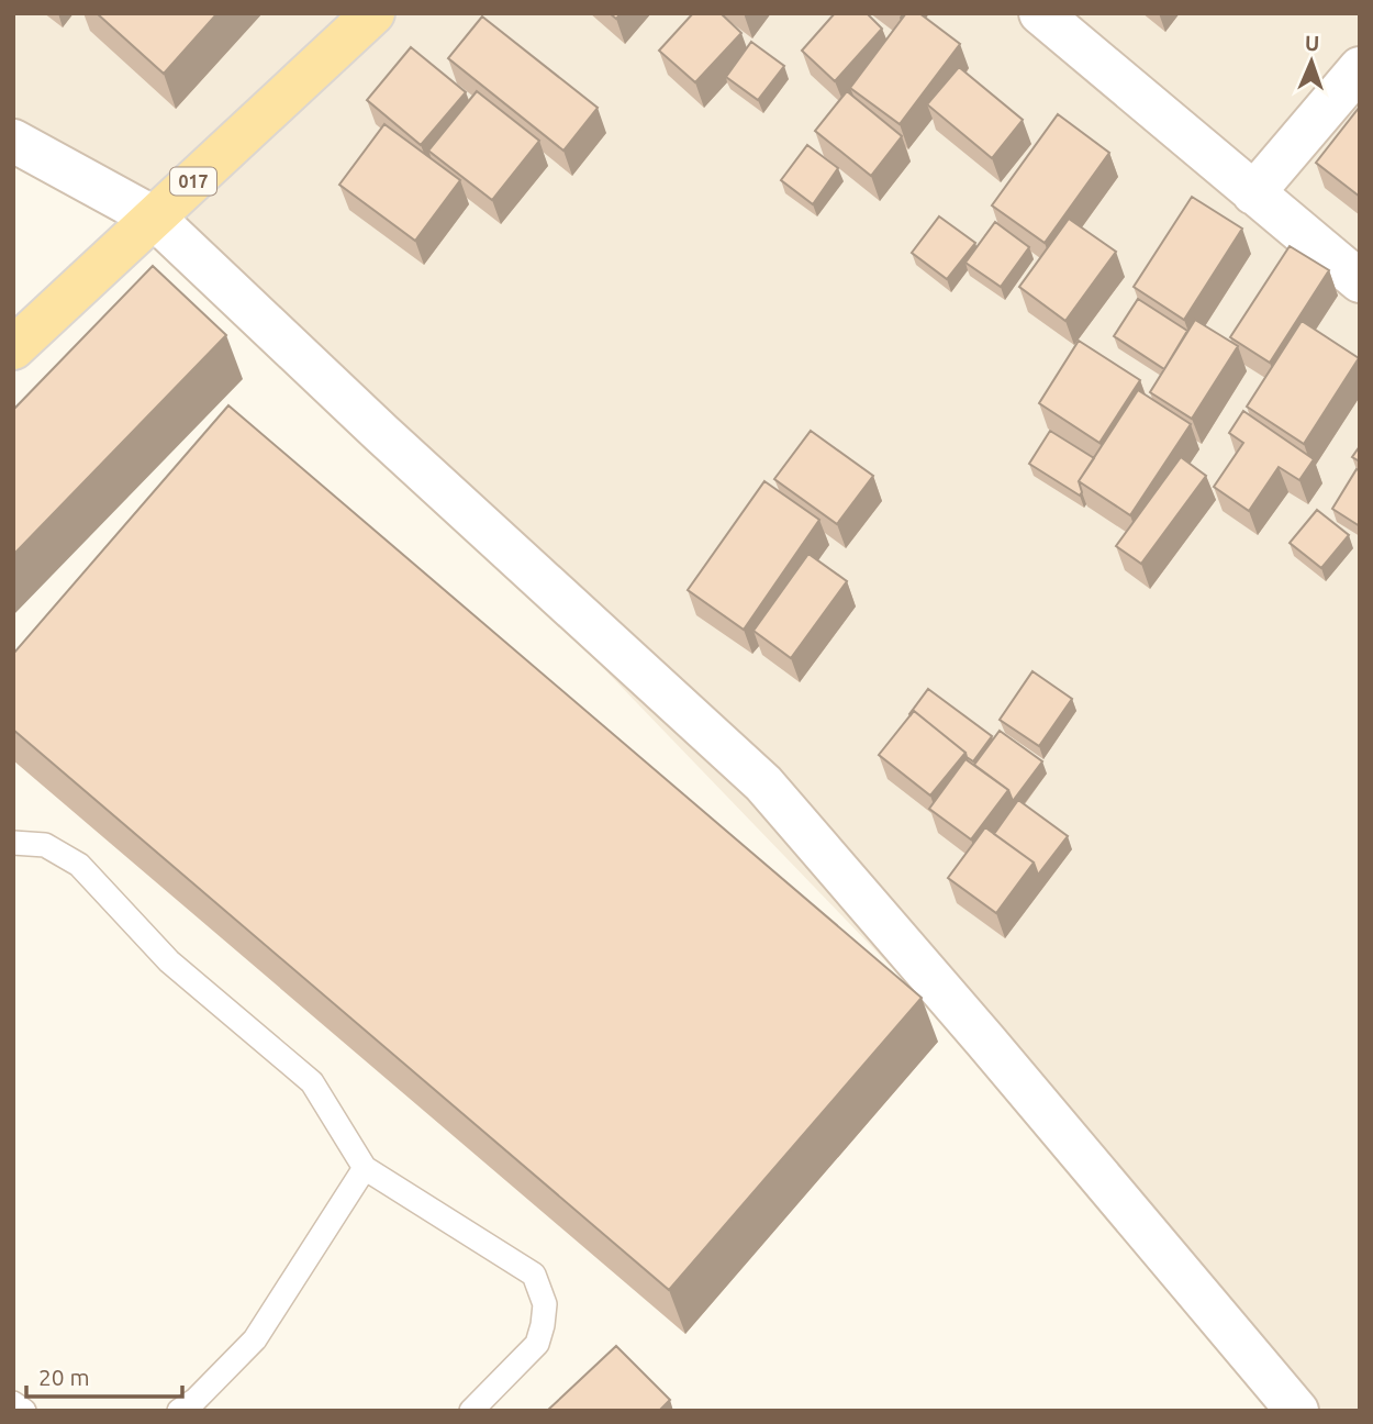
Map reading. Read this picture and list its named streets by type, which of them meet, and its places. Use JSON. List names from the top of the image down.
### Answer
{
  "streets": {
    "main road": ["017"]
  },
  "scale_bar": "20 m",
  "north": "top"
}
